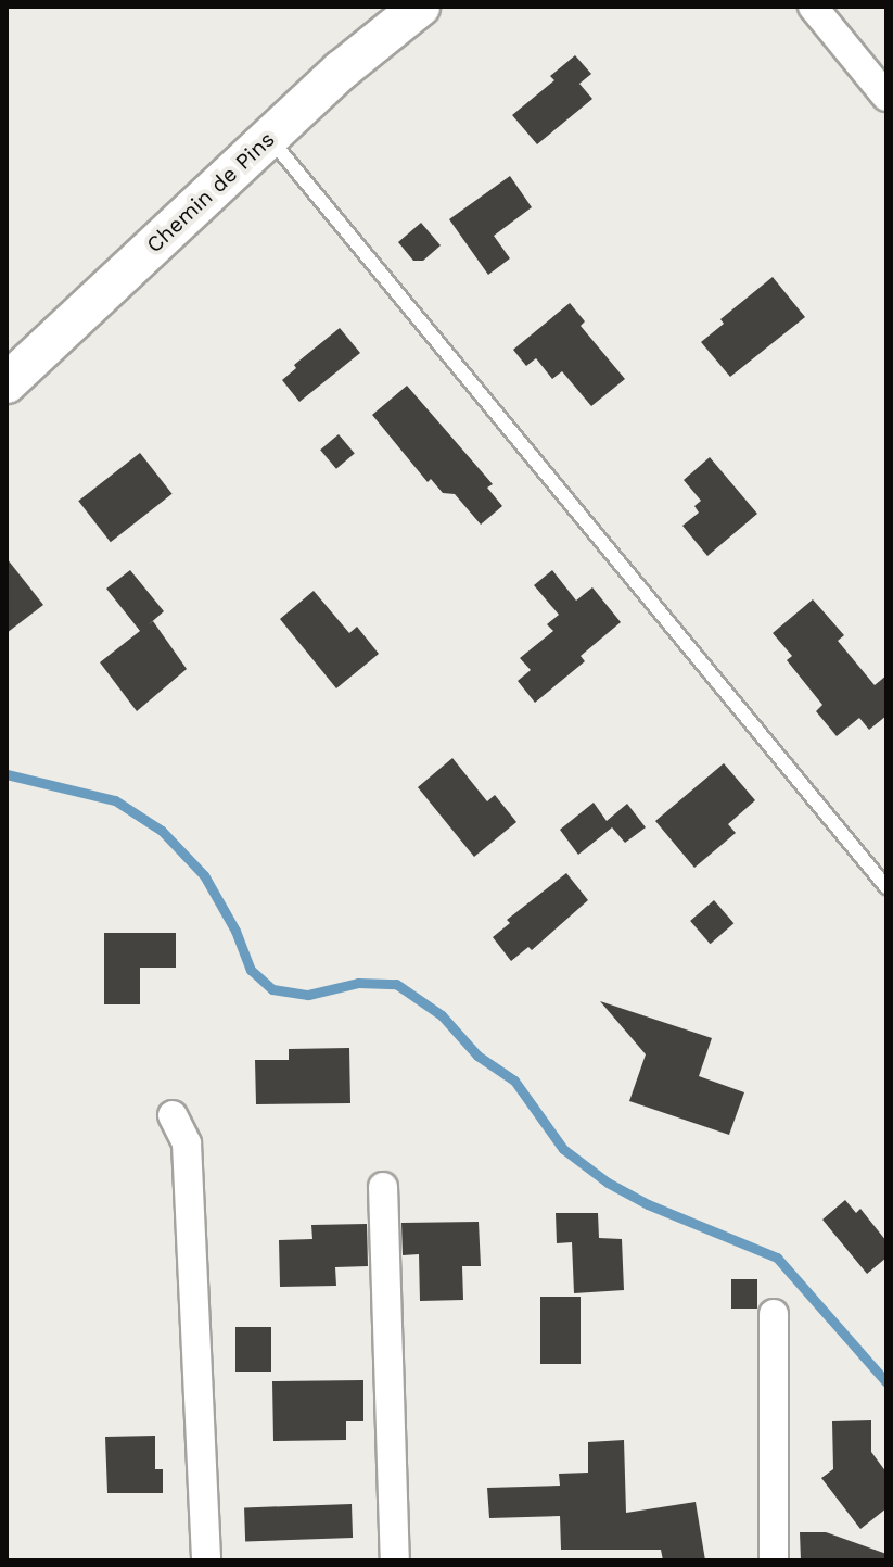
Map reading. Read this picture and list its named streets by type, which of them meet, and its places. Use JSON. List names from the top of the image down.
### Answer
{
  "streets": {
    "street": ["Chemin de Pins"]
  }
}
